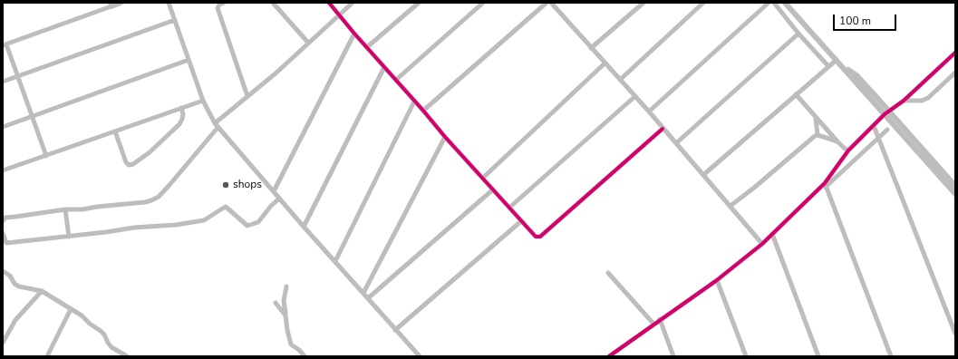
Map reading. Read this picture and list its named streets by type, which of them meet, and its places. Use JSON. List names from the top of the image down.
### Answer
{
  "places": ["shops"],
  "scale_bar": "100 m"
}
